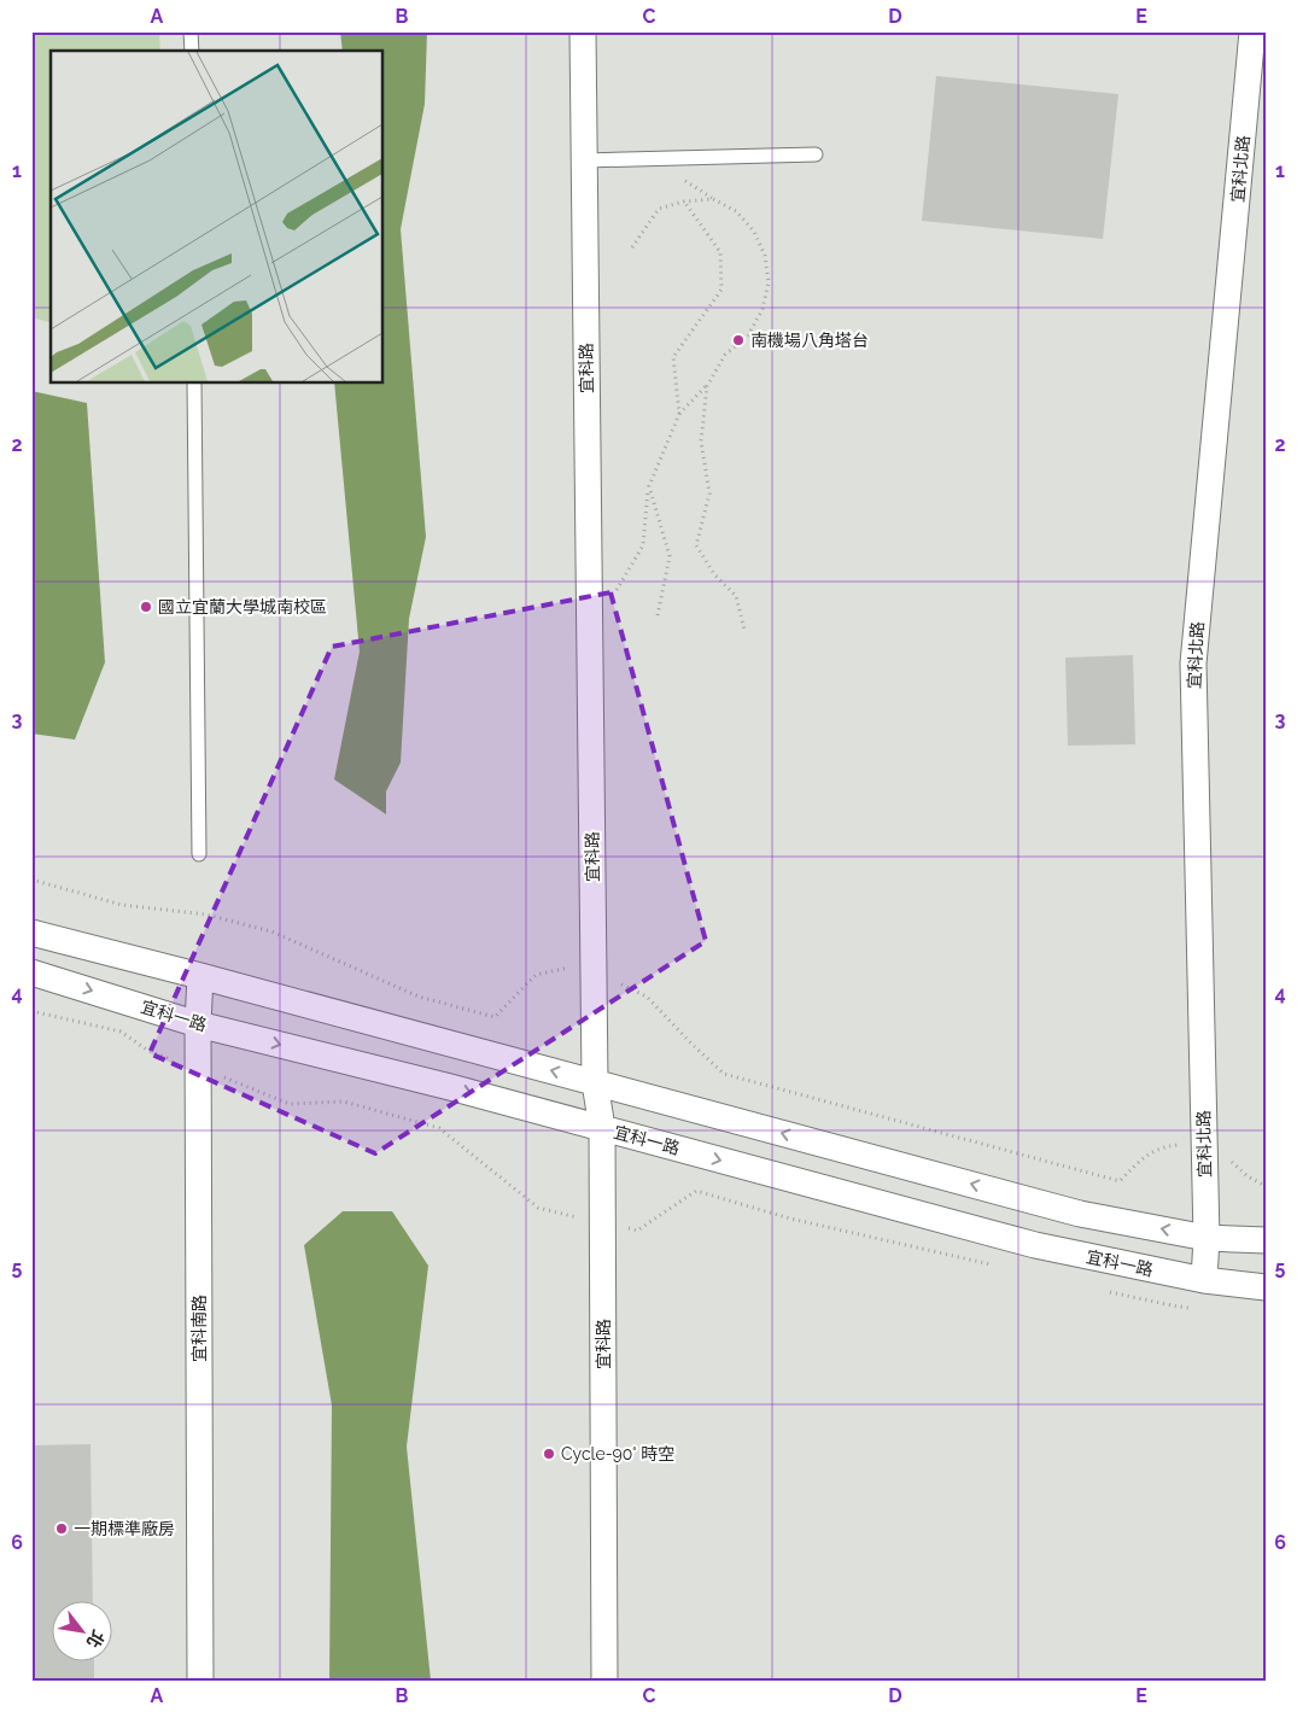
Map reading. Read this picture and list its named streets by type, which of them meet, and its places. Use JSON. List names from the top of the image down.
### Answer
{
  "streets": {
    "street": [
      "宜科北路",
      "宜科路",
      "宜科一路",
      "宜科南路"
    ]
  },
  "crossings": [
    ["宜科北路", "宜科一路"],
    ["宜科路", "宜科一路"],
    ["宜科一路", "宜科南路"]
  ],
  "places": [
    "南機場八角塔台",
    "國立宜蘭大學城南校區",
    "Cycle-90° 時空",
    "一期標準廠房"
  ],
  "north": "bottom right",
  "grid": {
    "columns": [
      "A",
      "B",
      "C",
      "D",
      "E"
    ],
    "rows": [
      "1",
      "2",
      "3",
      "4",
      "5",
      "6"
    ]
  }
}
